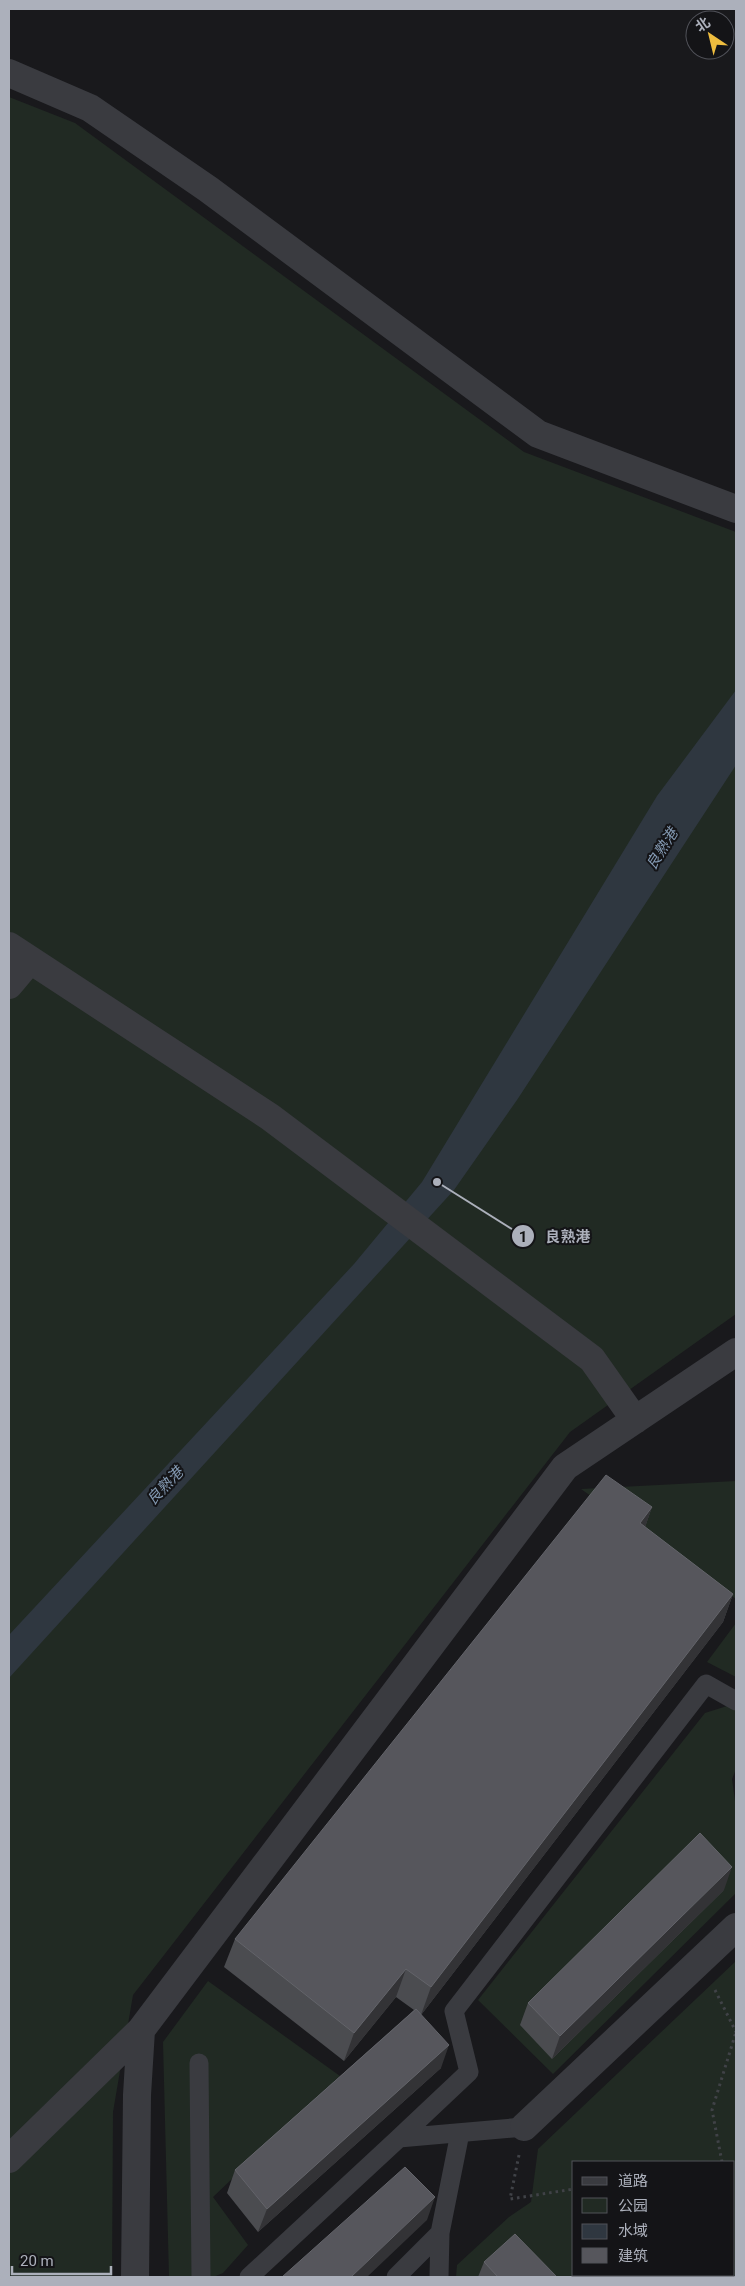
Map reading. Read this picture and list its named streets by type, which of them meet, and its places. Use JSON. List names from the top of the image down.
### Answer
{
  "water": ["良熟港"],
  "places": ["良熟港"],
  "legend": [
    "道路",
    "公园",
    "水域",
    "建筑"
  ],
  "scale_bar": "20 m",
  "north": "top left"
}
